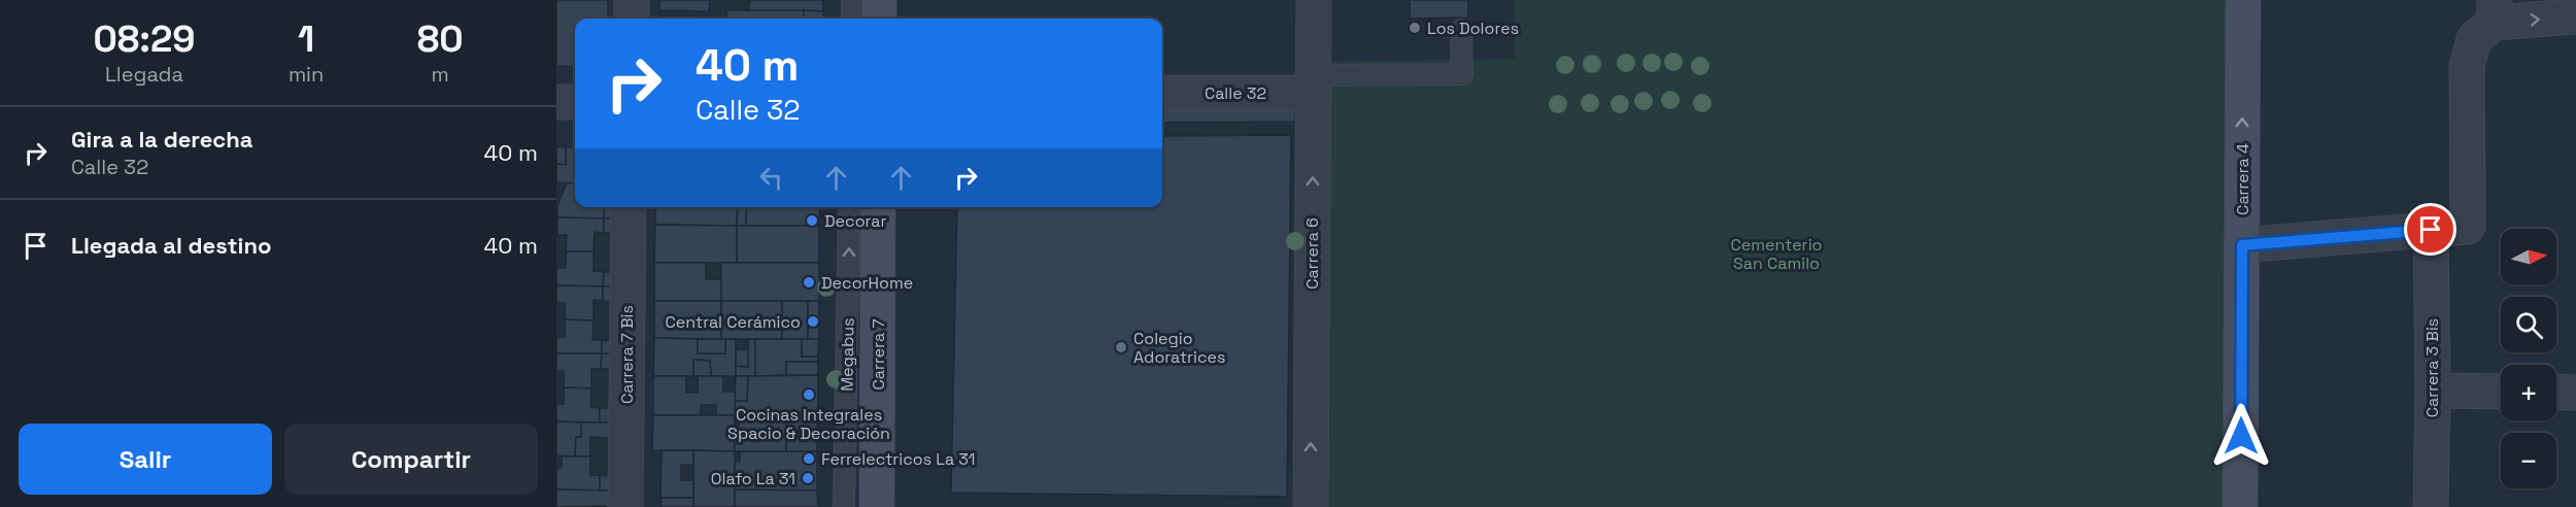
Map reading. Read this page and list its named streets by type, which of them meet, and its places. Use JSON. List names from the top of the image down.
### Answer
{
  "streets": {
    "main road": ["Carrera 4", "Carrera 7"],
    "street": [
      "Calle 32",
      "Carrera 6",
      "Carrera 7 Bis",
      "Carrera 3 Bis"
    ],
    "lane": ["Megabus"]
  },
  "crossings": [
    ["Calle 32", "Carrera 6"]
  ],
  "one_way": ["Carrera 4", "Carrera 6", "Megabus"],
  "parks": ["Cementerio San Camilo"],
  "places": [
    "Los Dolores",
    "Decorar",
    "DecorHome",
    "Central Cerámico",
    "Colegio Adoratrices",
    "Cocinas Integrales Spacio & Decoración",
    "Ferrelectricos La 31",
    "Olafo La 31"
  ],
  "north": "right",
  "page": {
    "eta": [
      "08:29",
      "Llegada",
      "1",
      "min",
      "80",
      "m"
    ],
    "turn": ["40 m", "Calle 32"],
    "list": [
      {
        "name": "Gira a la derecha",
        "note": "Calle 32",
        "value": "40 m"
      },
      {
        "name": "Llegada al destino",
        "value": "40 m"
      }
    ],
    "map_buttons": ["+", "−"],
    "buttons": ["Salir", "Compartir"]
  }
}
